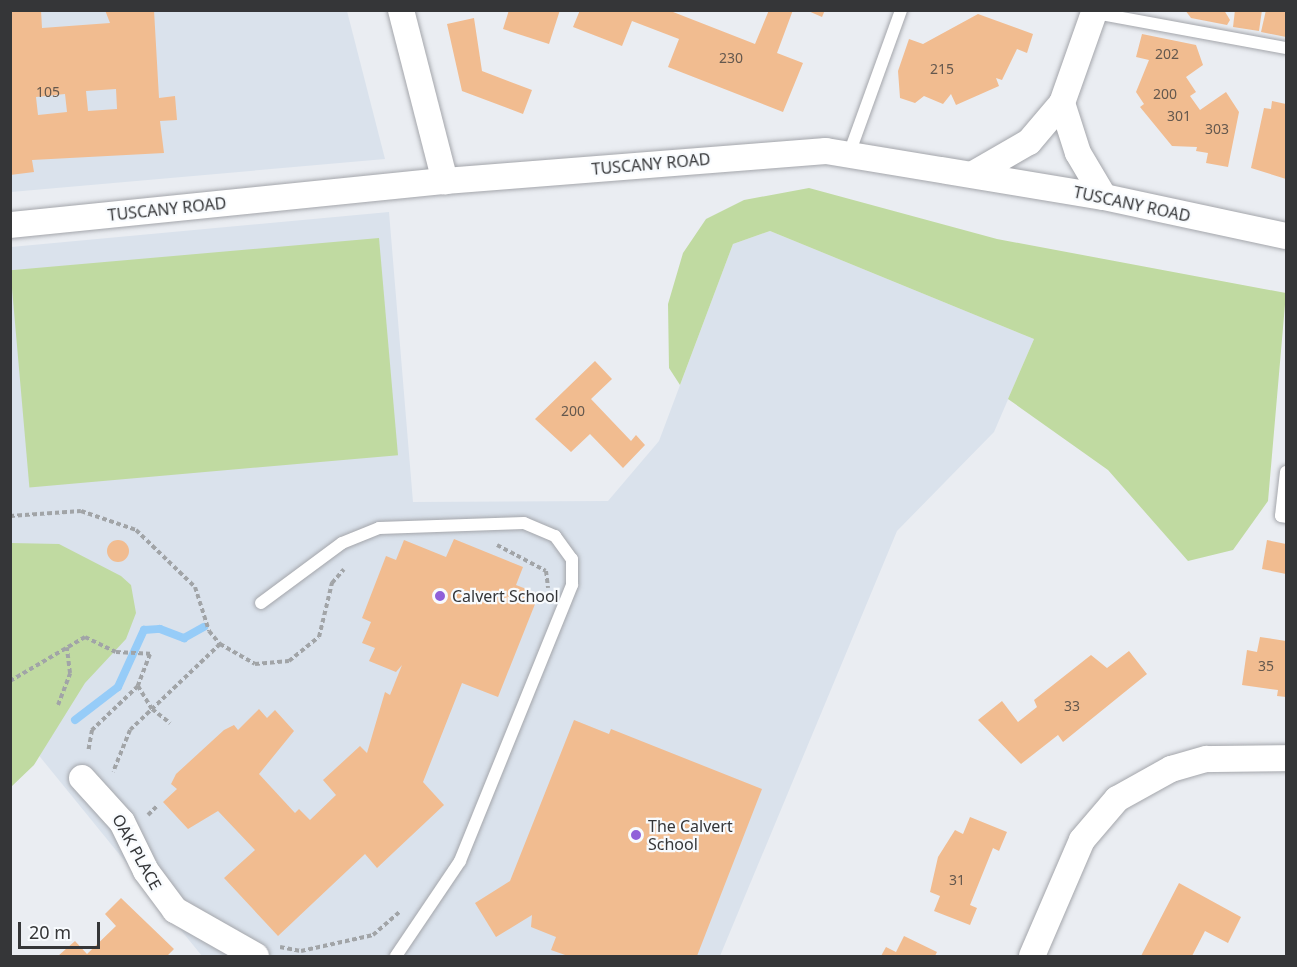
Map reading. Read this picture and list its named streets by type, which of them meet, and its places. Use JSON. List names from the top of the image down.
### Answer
{
  "streets": {
    "street": ["TUSCANY ROAD", "OAK PLACE"]
  },
  "places": ["Calvert School", "The Calvert School"],
  "house_numbers": [
    "202",
    "230",
    "215",
    "105",
    "200",
    "301",
    "303",
    "200",
    "35",
    "33",
    "31"
  ],
  "scale_bar": "20 m"
}
